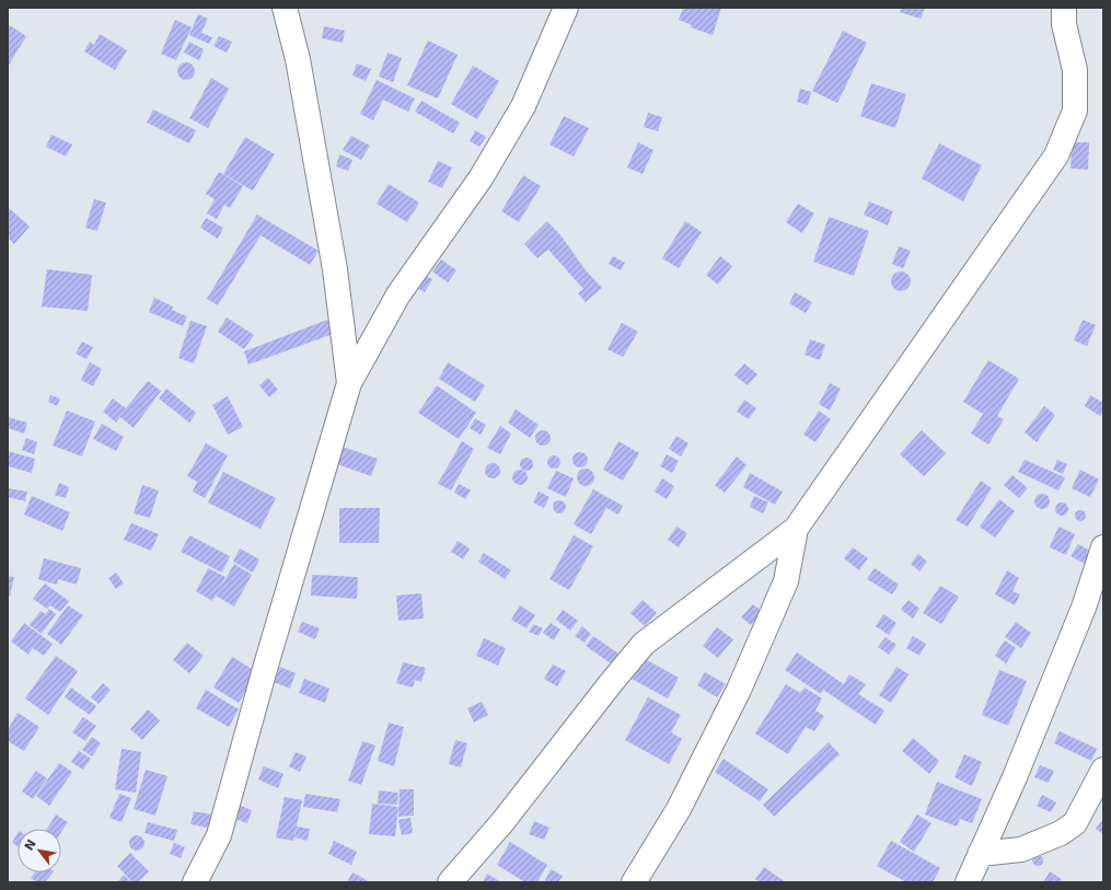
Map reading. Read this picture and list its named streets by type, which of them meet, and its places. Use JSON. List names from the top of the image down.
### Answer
{
  "north": "top left"
}
